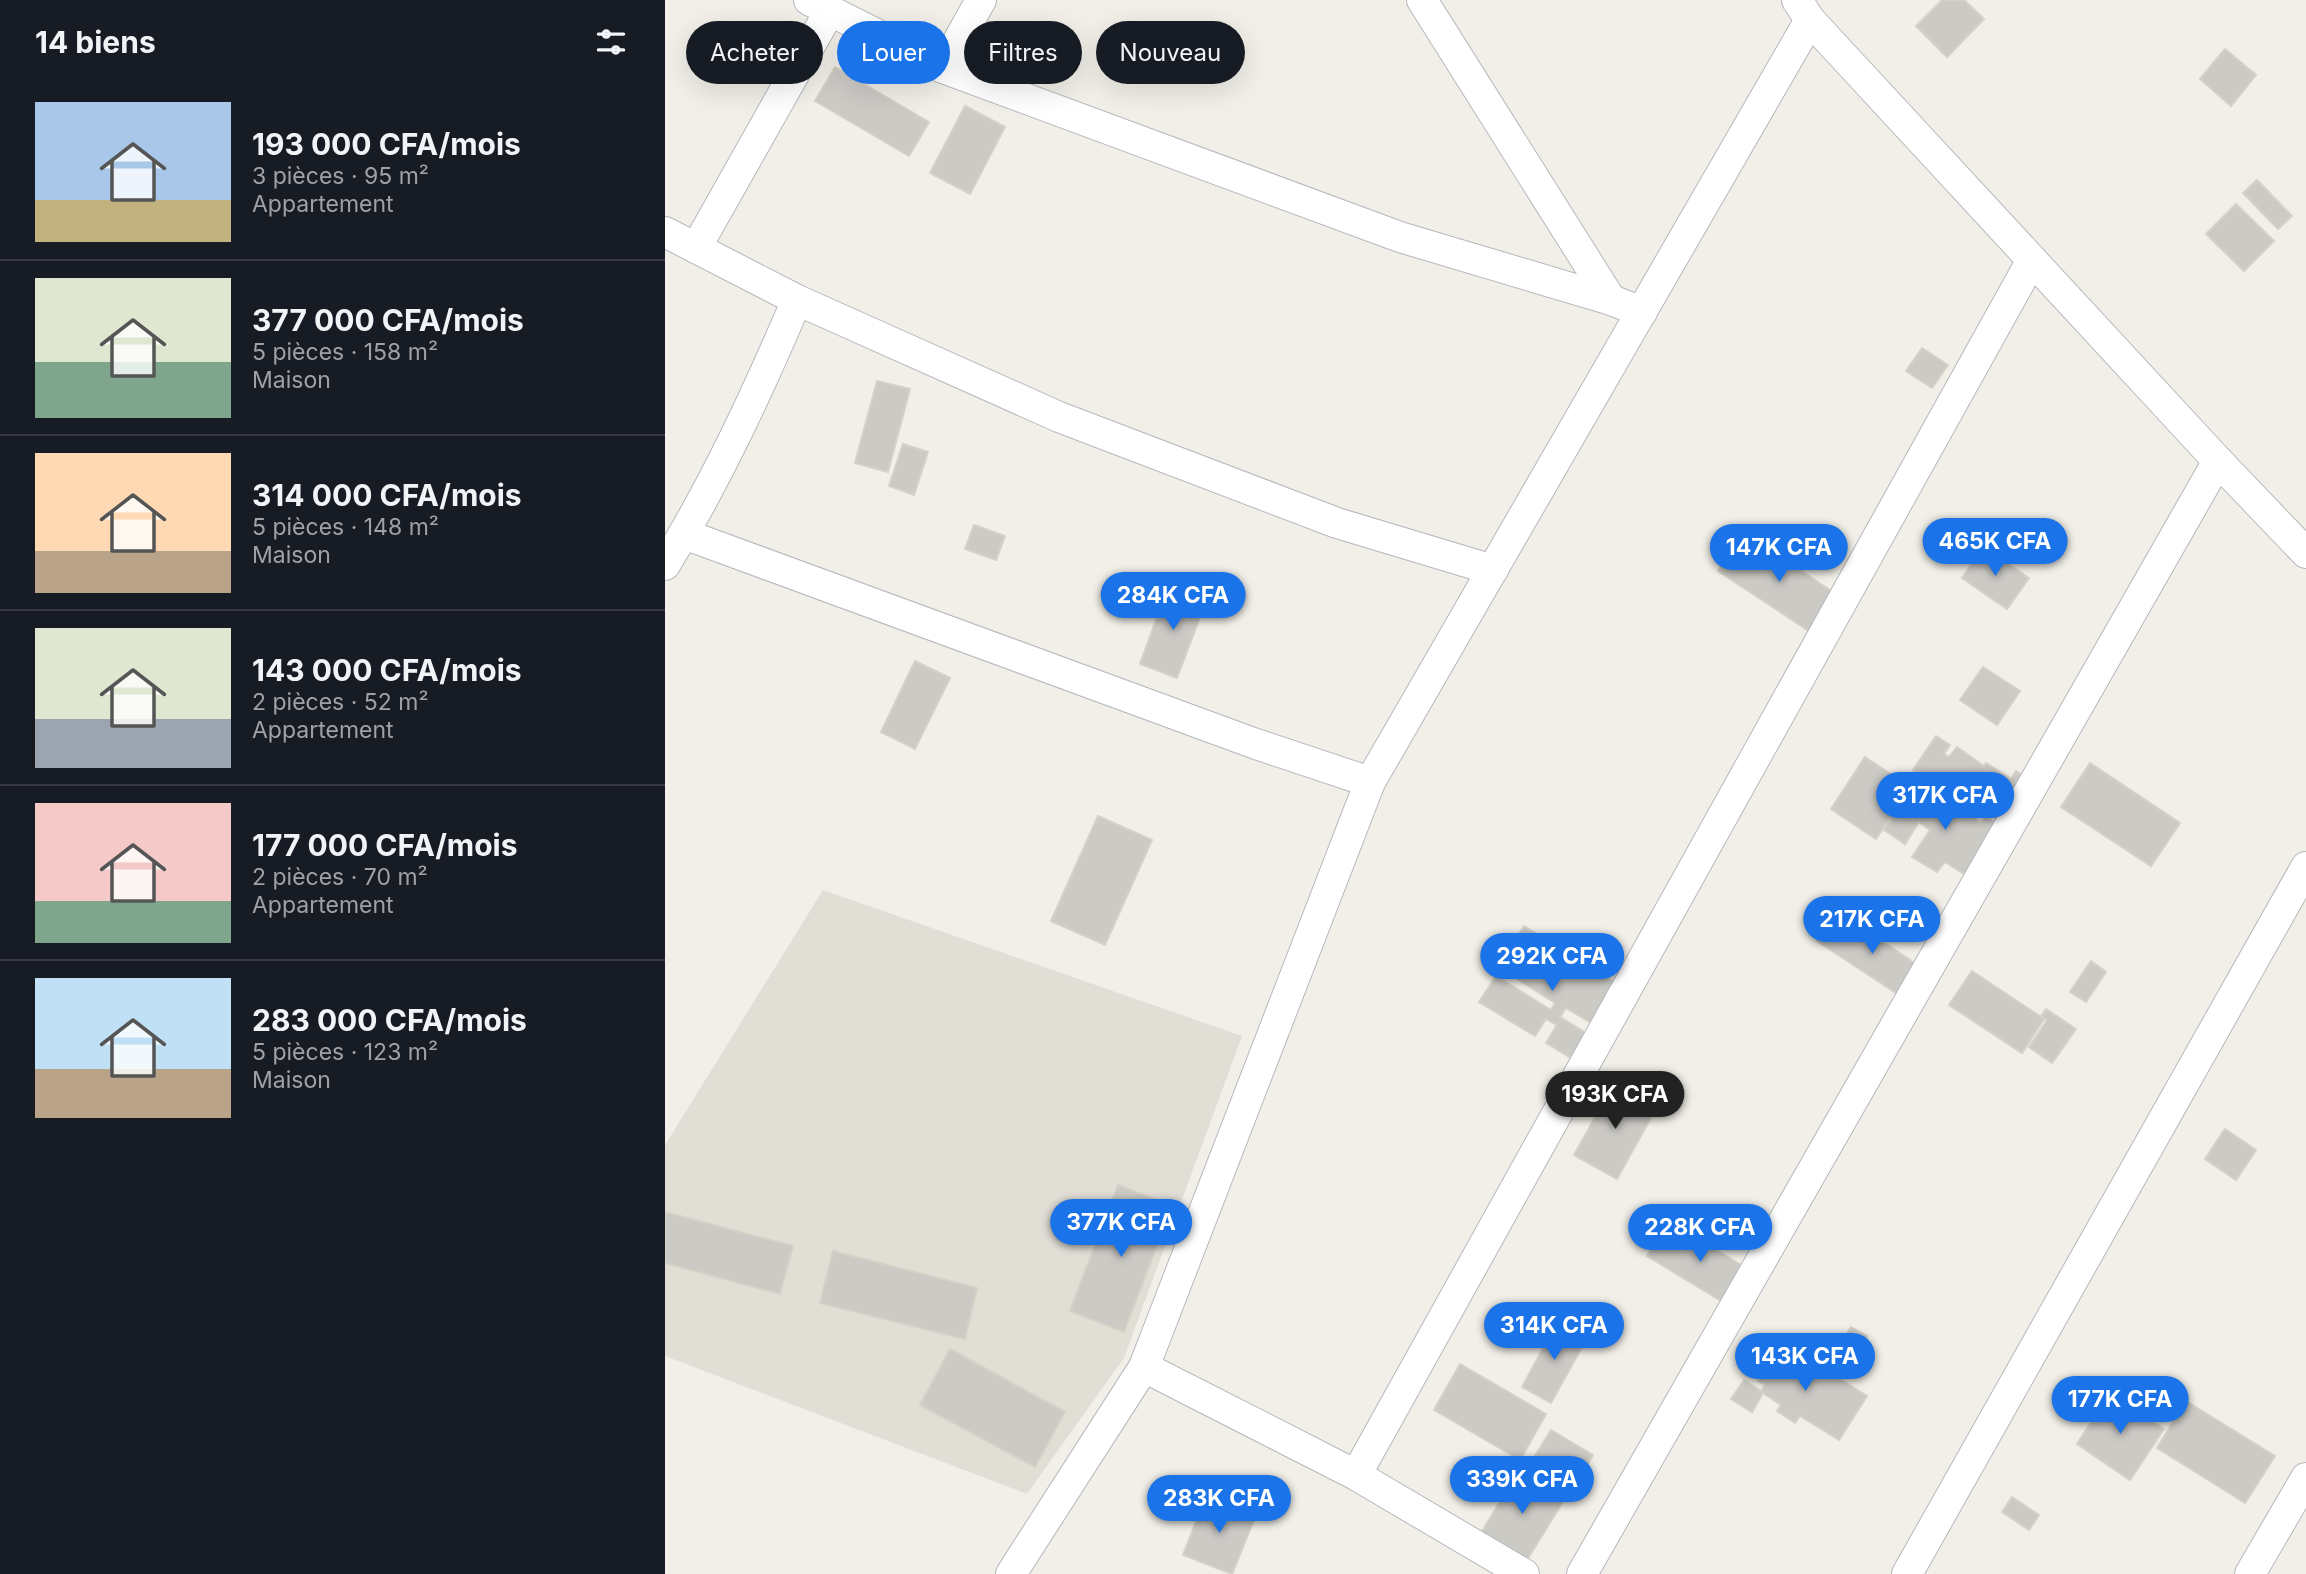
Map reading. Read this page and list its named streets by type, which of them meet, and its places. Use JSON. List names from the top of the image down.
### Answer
{
  "page": {
    "heading": "14 biens",
    "chip": [
      "Acheter",
      "Louer",
      "Filtres",
      "Nouveau"
    ],
    "list": [
      {
        "name": "193 000 CFA/mois",
        "note": "3 pièces · 95 m² · Appartement"
      },
      {
        "name": "377 000 CFA/mois",
        "note": "5 pièces · 158 m² · Maison"
      },
      {
        "name": "314 000 CFA/mois",
        "note": "5 pièces · 148 m² · Maison"
      },
      {
        "name": "143 000 CFA/mois",
        "note": "2 pièces · 52 m² · Appartement"
      },
      {
        "name": "177 000 CFA/mois",
        "note": "2 pièces · 70 m² · Appartement"
      },
      {
        "name": "283 000 CFA/mois",
        "note": "5 pièces · 123 m² · Maison"
      }
    ],
    "price": [
      "465K CFA",
      "147K CFA",
      "284K CFA",
      "317K CFA",
      "217K CFA",
      "292K CFA",
      "193K CFA",
      "377K CFA",
      "228K CFA",
      "314K CFA",
      "143K CFA",
      "177K CFA",
      "339K CFA",
      "283K CFA"
    ]
  }
}
